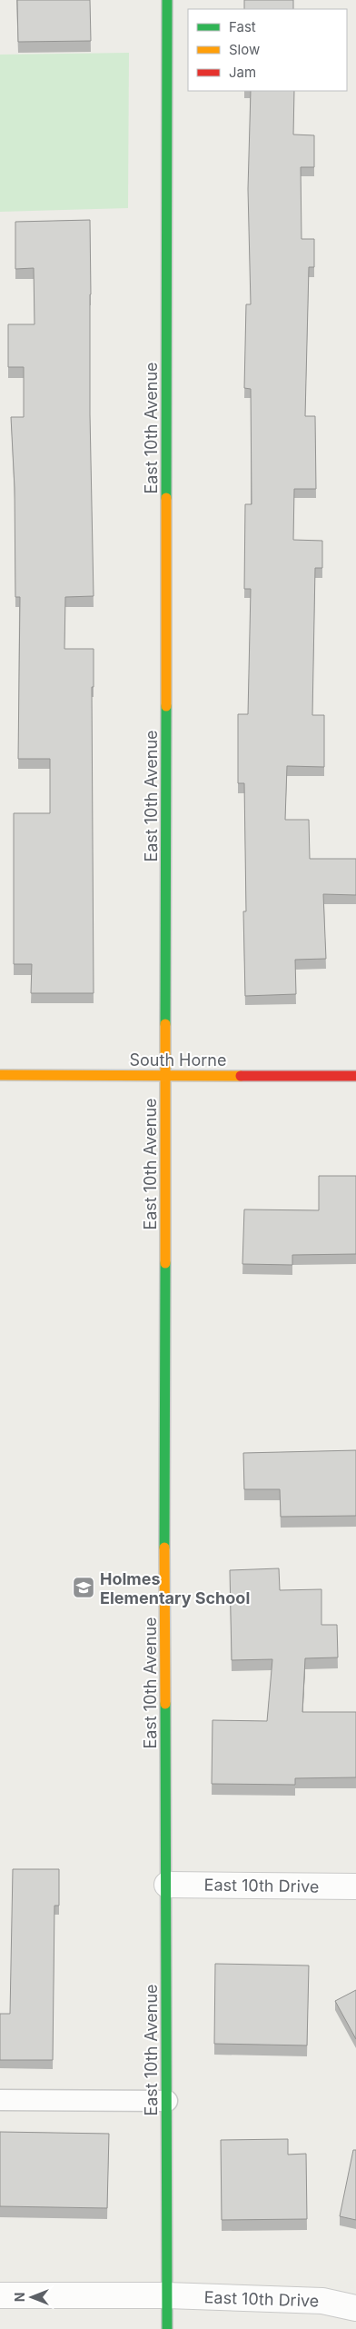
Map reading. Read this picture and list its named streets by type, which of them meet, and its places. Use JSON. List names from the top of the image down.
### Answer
{
  "streets": {
    "street": ["East 10th Avenue", "South Horne", "East 10th Drive"]
  },
  "crossings": [
    ["East 10th Avenue", "South Horne"],
    ["East 10th Avenue", "East 10th Drive"]
  ],
  "places": {
    "school or university": ["Holmes Elementary School"]
  },
  "legend": ["Fast", "Slow", "Jam"],
  "north": "left"
}
